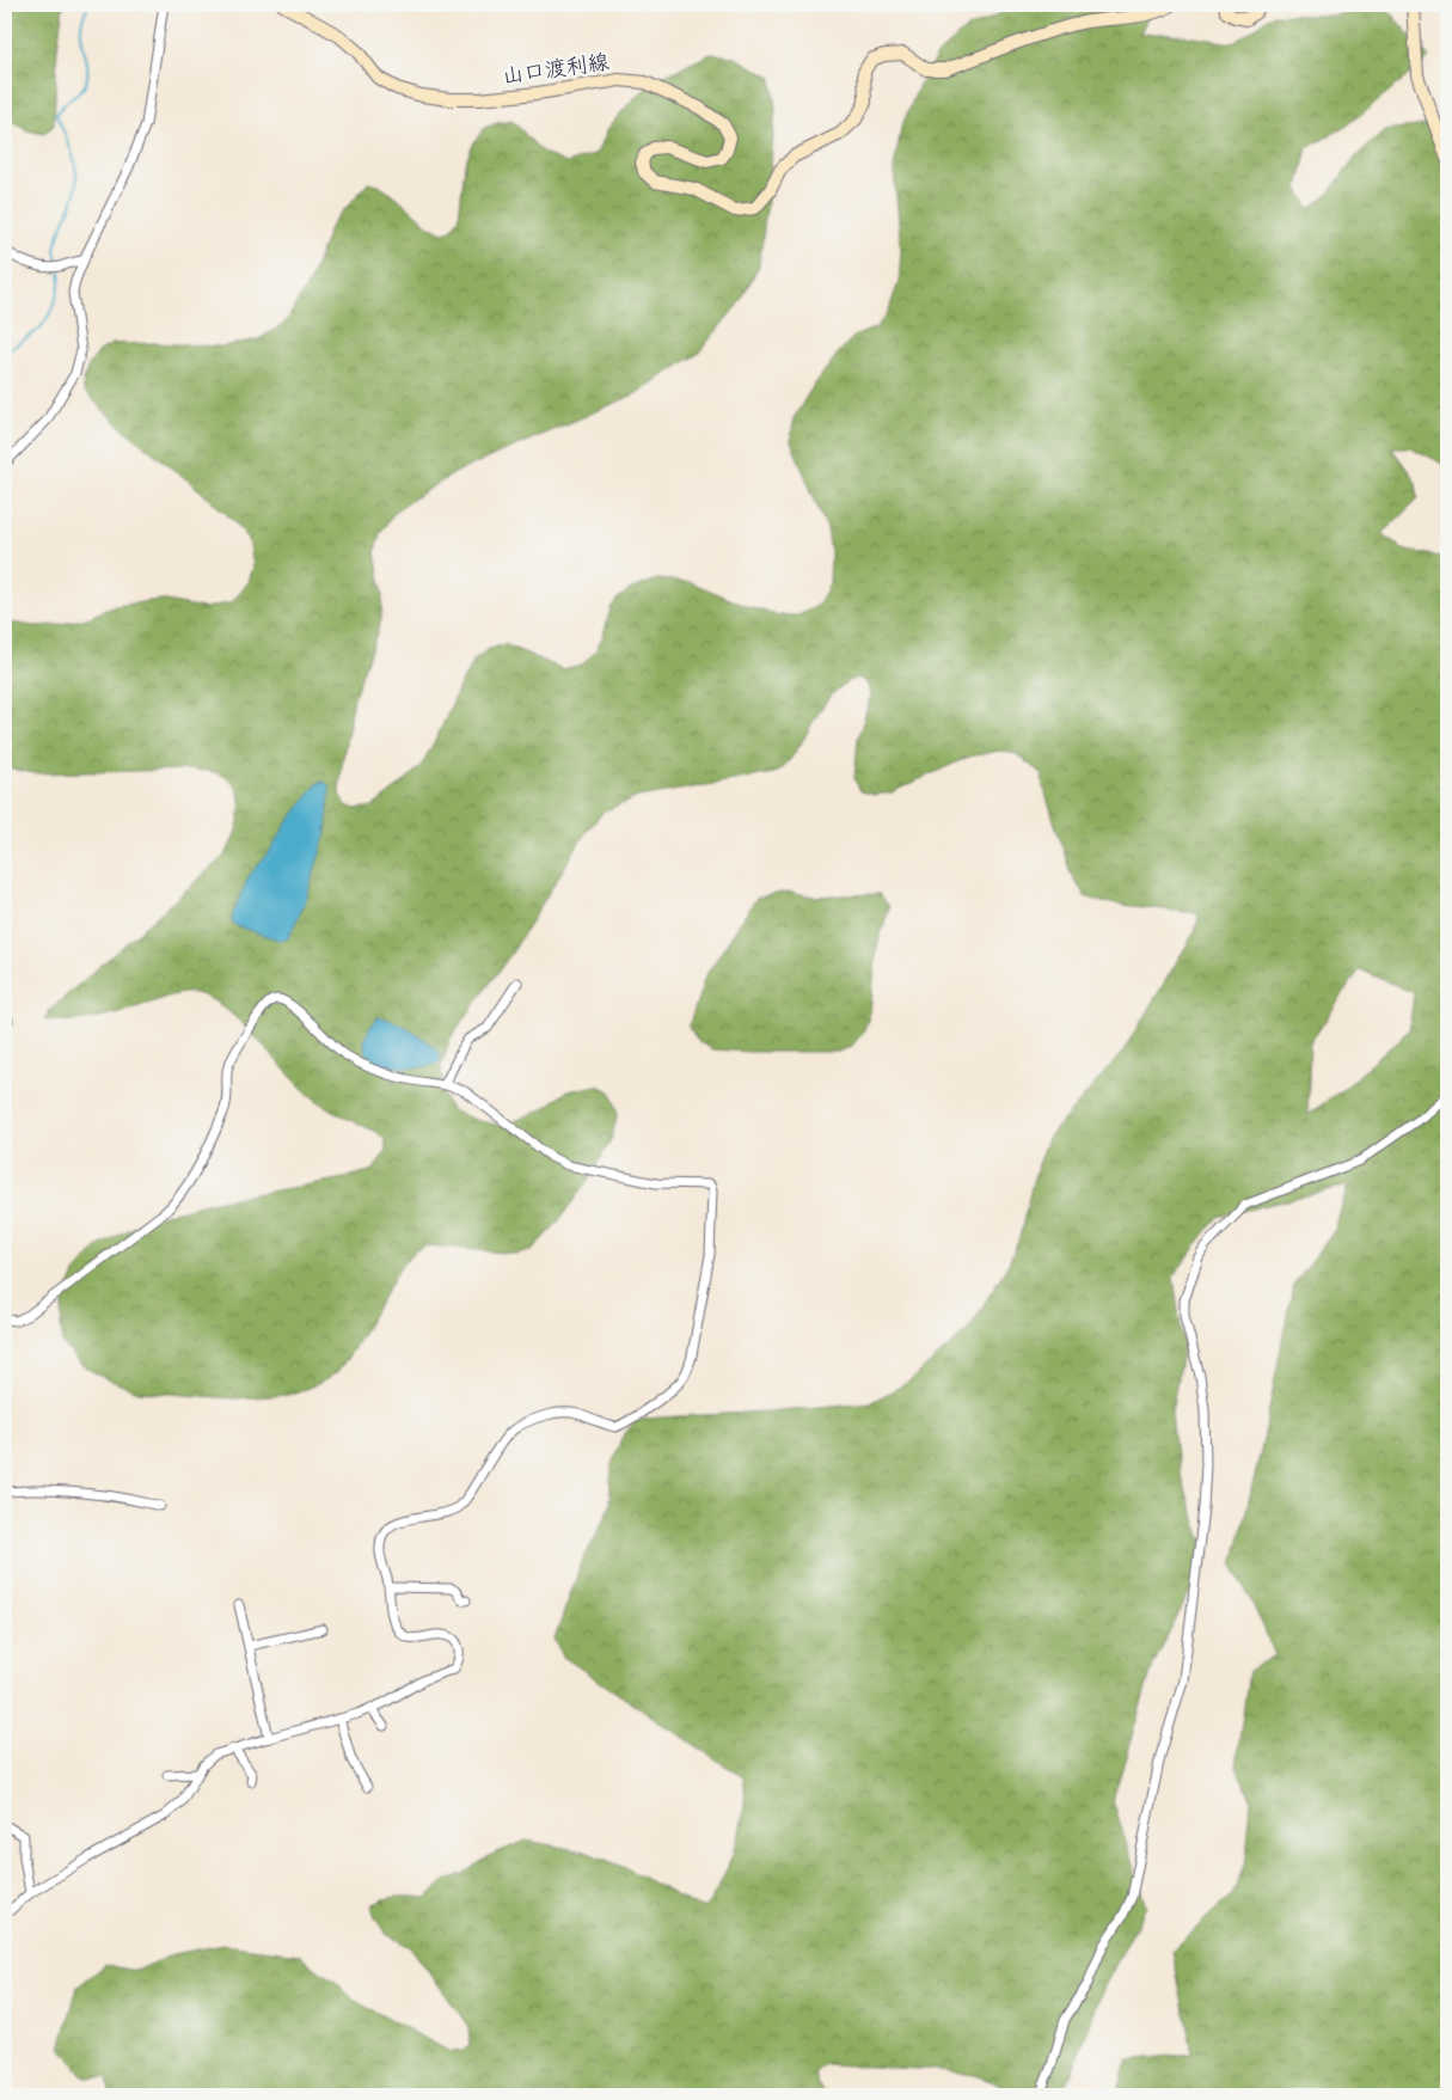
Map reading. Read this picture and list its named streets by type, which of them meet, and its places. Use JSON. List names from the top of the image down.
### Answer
{
  "streets": {
    "main road": ["山口渡利線"]
  }
}
